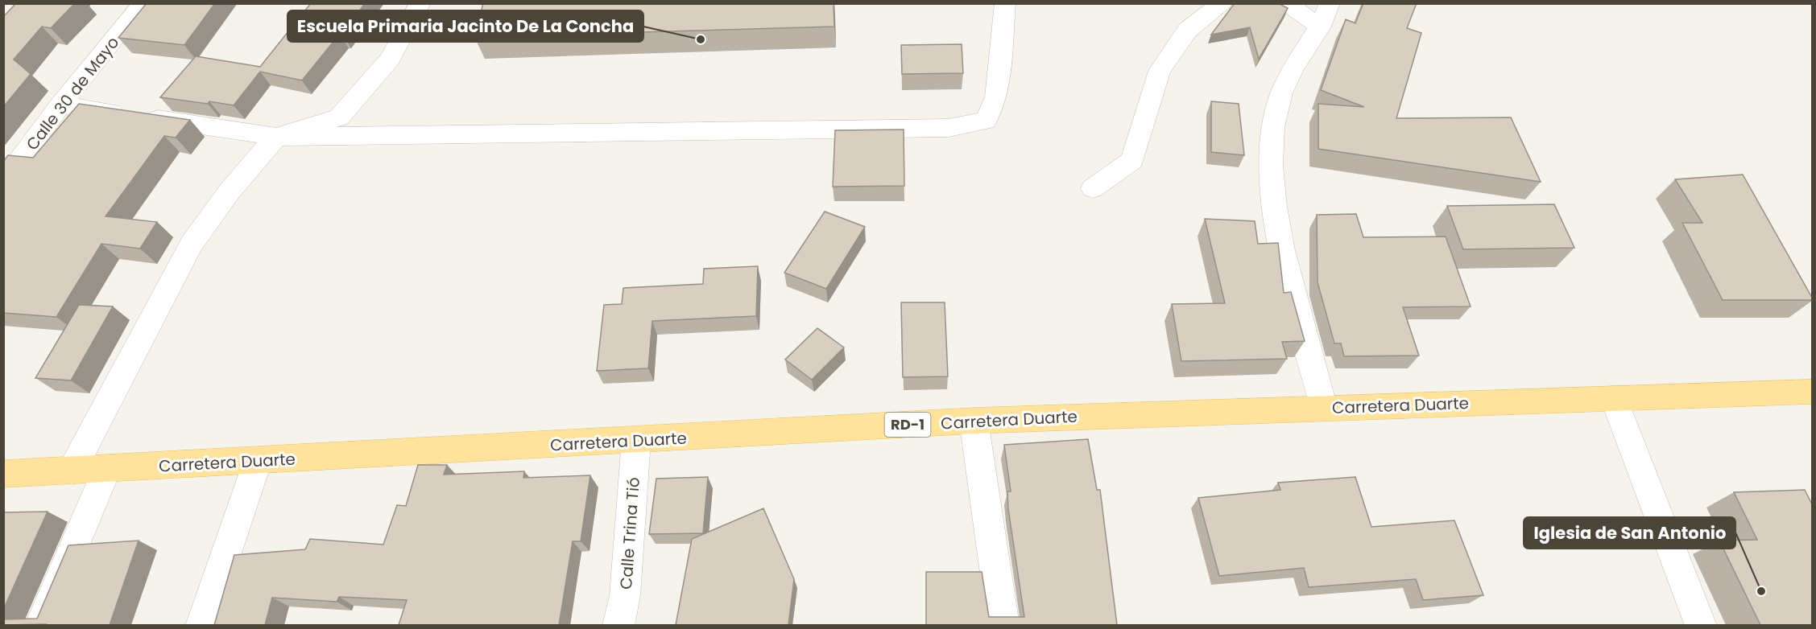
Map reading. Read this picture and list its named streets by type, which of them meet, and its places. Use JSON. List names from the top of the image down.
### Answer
{
  "streets": {
    "main road": ["Carretera Duarte", "RD-1"],
    "street": ["Calle 30 de Mayo", "Calle Trina Tió"]
  },
  "crossings": [
    ["Carretera Duarte", "Calle Trina Tió"]
  ],
  "places": ["Escuela Primaria Jacinto De La Concha", "Iglesia de San Antonio"]
}
